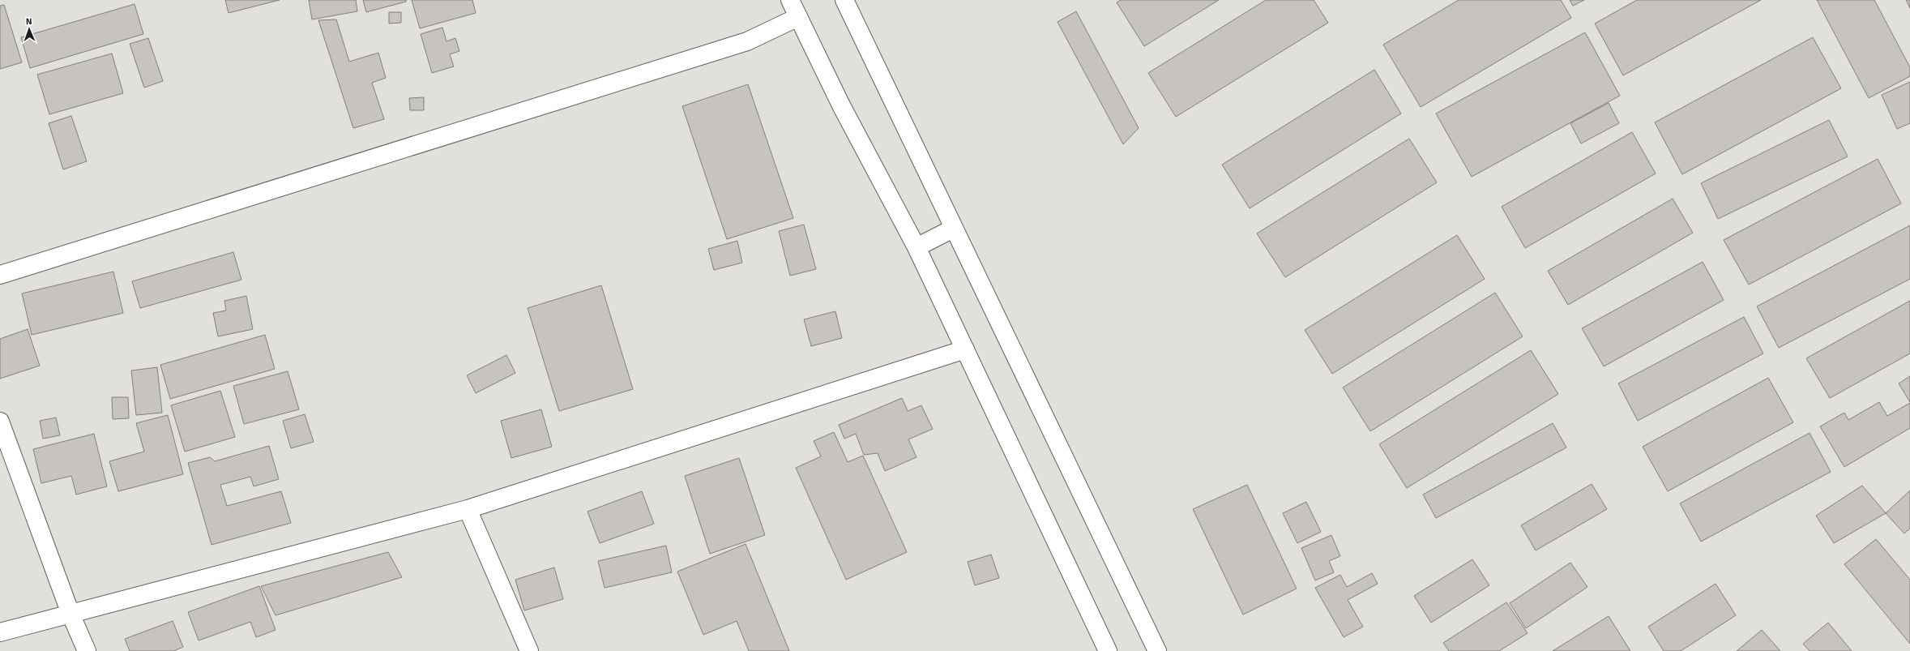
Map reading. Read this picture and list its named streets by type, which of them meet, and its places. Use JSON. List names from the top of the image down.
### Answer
{
  "north": "top"
}
